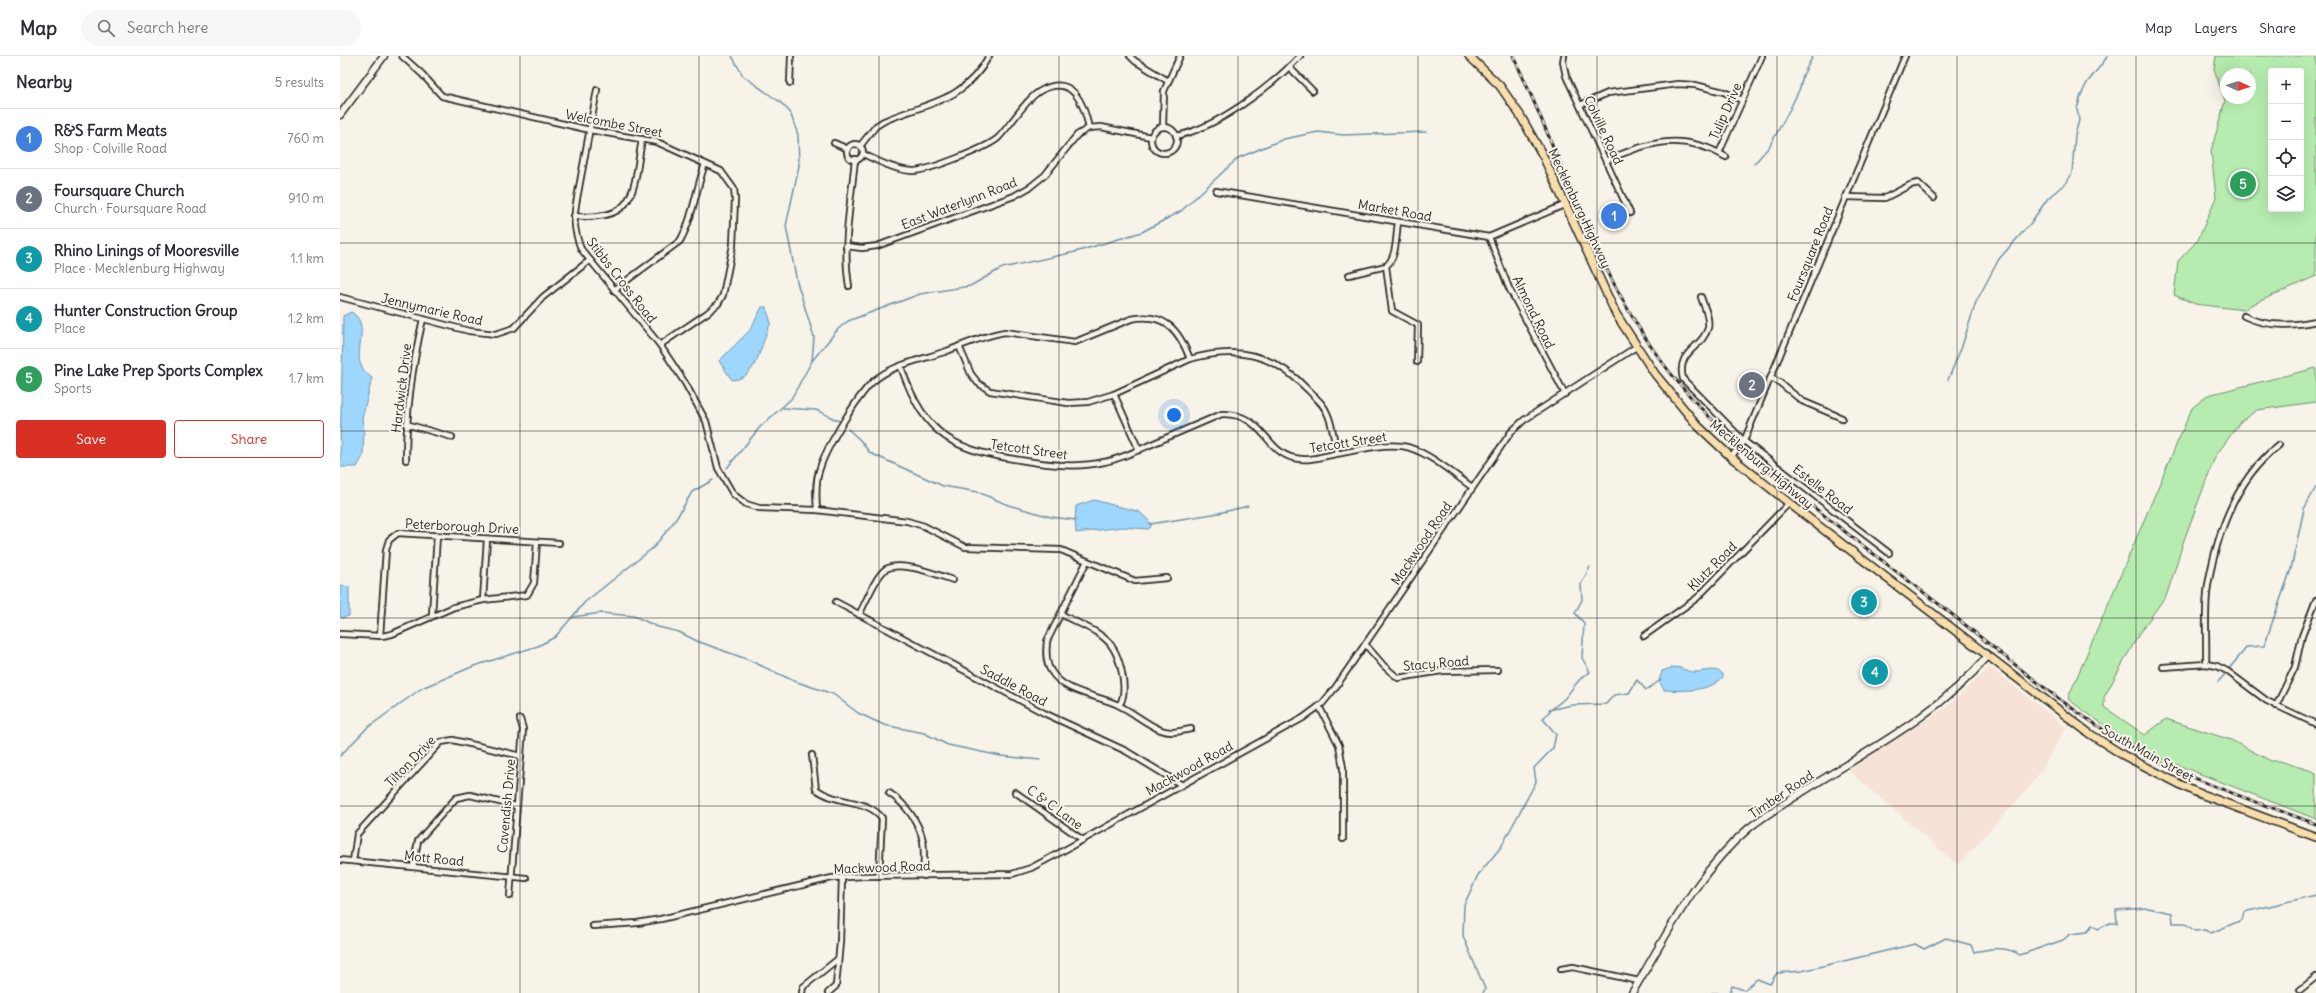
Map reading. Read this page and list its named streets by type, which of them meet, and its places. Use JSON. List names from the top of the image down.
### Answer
{
  "streets": {
    "main road": ["Mecklenburg Highway", "South Main Street"],
    "street": [
      "Tulip Drive",
      "Welcombe Street",
      "Colville Road",
      "East Waterlynn Road",
      "Market Road",
      "Foursquare Road",
      "Stibbs Cross Road",
      "Jennymarie Road",
      "Almond Road",
      "Hardwick Drive",
      "Tetcott Street",
      "Estelle Road",
      "Peterborough Drive",
      "Mackwood Road",
      "Klutz Road",
      "Stacy Road",
      "Saddle Road",
      "Tilton Drive",
      "Timber Road",
      "Cavendish Drive",
      "C & C Lane",
      "Mott Road"
    ]
  },
  "crossings": [
    ["Tulip Drive", "Colville Road"],
    ["Welcombe Street", "Stibbs Cross Road"],
    ["Mecklenburg Highway", "Foursquare Road"],
    ["Mecklenburg Highway", "Mackwood Road"],
    ["Mecklenburg Highway", "Klutz Road"],
    ["Mecklenburg Highway", "South Main Street"],
    ["Mecklenburg Highway", "Timber Road"],
    ["Market Road", "Almond Road"],
    ["Foursquare Road", "Estelle Road"],
    ["Stibbs Cross Road", "Jennymarie Road"],
    ["Jennymarie Road", "Hardwick Drive"],
    ["Almond Road", "Mackwood Road"],
    ["Tetcott Street", "Mackwood Road"],
    ["Mackwood Road", "Stacy Road"],
    ["Mackwood Road", "Saddle Road"],
    ["Mackwood Road", "C & C Lane"],
    ["South Main Street", "Timber Road"],
    ["Tilton Drive", "Cavendish Drive"],
    ["Tilton Drive", "Mott Road"],
    ["Cavendish Drive", "Mott Road"]
  ],
  "north": "right",
  "page": {
    "header": "Map",
    "search": "Search here",
    "nav": ["Map", "Layers", "Share"],
    "heading": ["Nearby", "5 results"],
    "map_buttons": ["+", "−"],
    "list": [
      {
        "mark": "1",
        "name": "R&S Farm Meats",
        "note": "Shop · Colville Road",
        "value": "760 m"
      },
      {
        "mark": "2",
        "name": "Foursquare Church",
        "note": "Church · Foursquare Road",
        "value": "910 m"
      },
      {
        "mark": "3",
        "name": "Rhino Linings of Mooresville",
        "note": "Place · Mecklenburg Highway",
        "value": "1.1 km"
      },
      {
        "mark": "4",
        "name": "Hunter Construction Group",
        "note": "Place",
        "value": "1.2 km"
      },
      {
        "mark": "5",
        "name": "Pine Lake Prep Sports Complex",
        "note": "Sports",
        "value": "1.7 km"
      }
    ],
    "pins": [
      "5",
      "1",
      "2",
      "3",
      "4"
    ],
    "buttons": ["Save", "Share"]
  }
}
